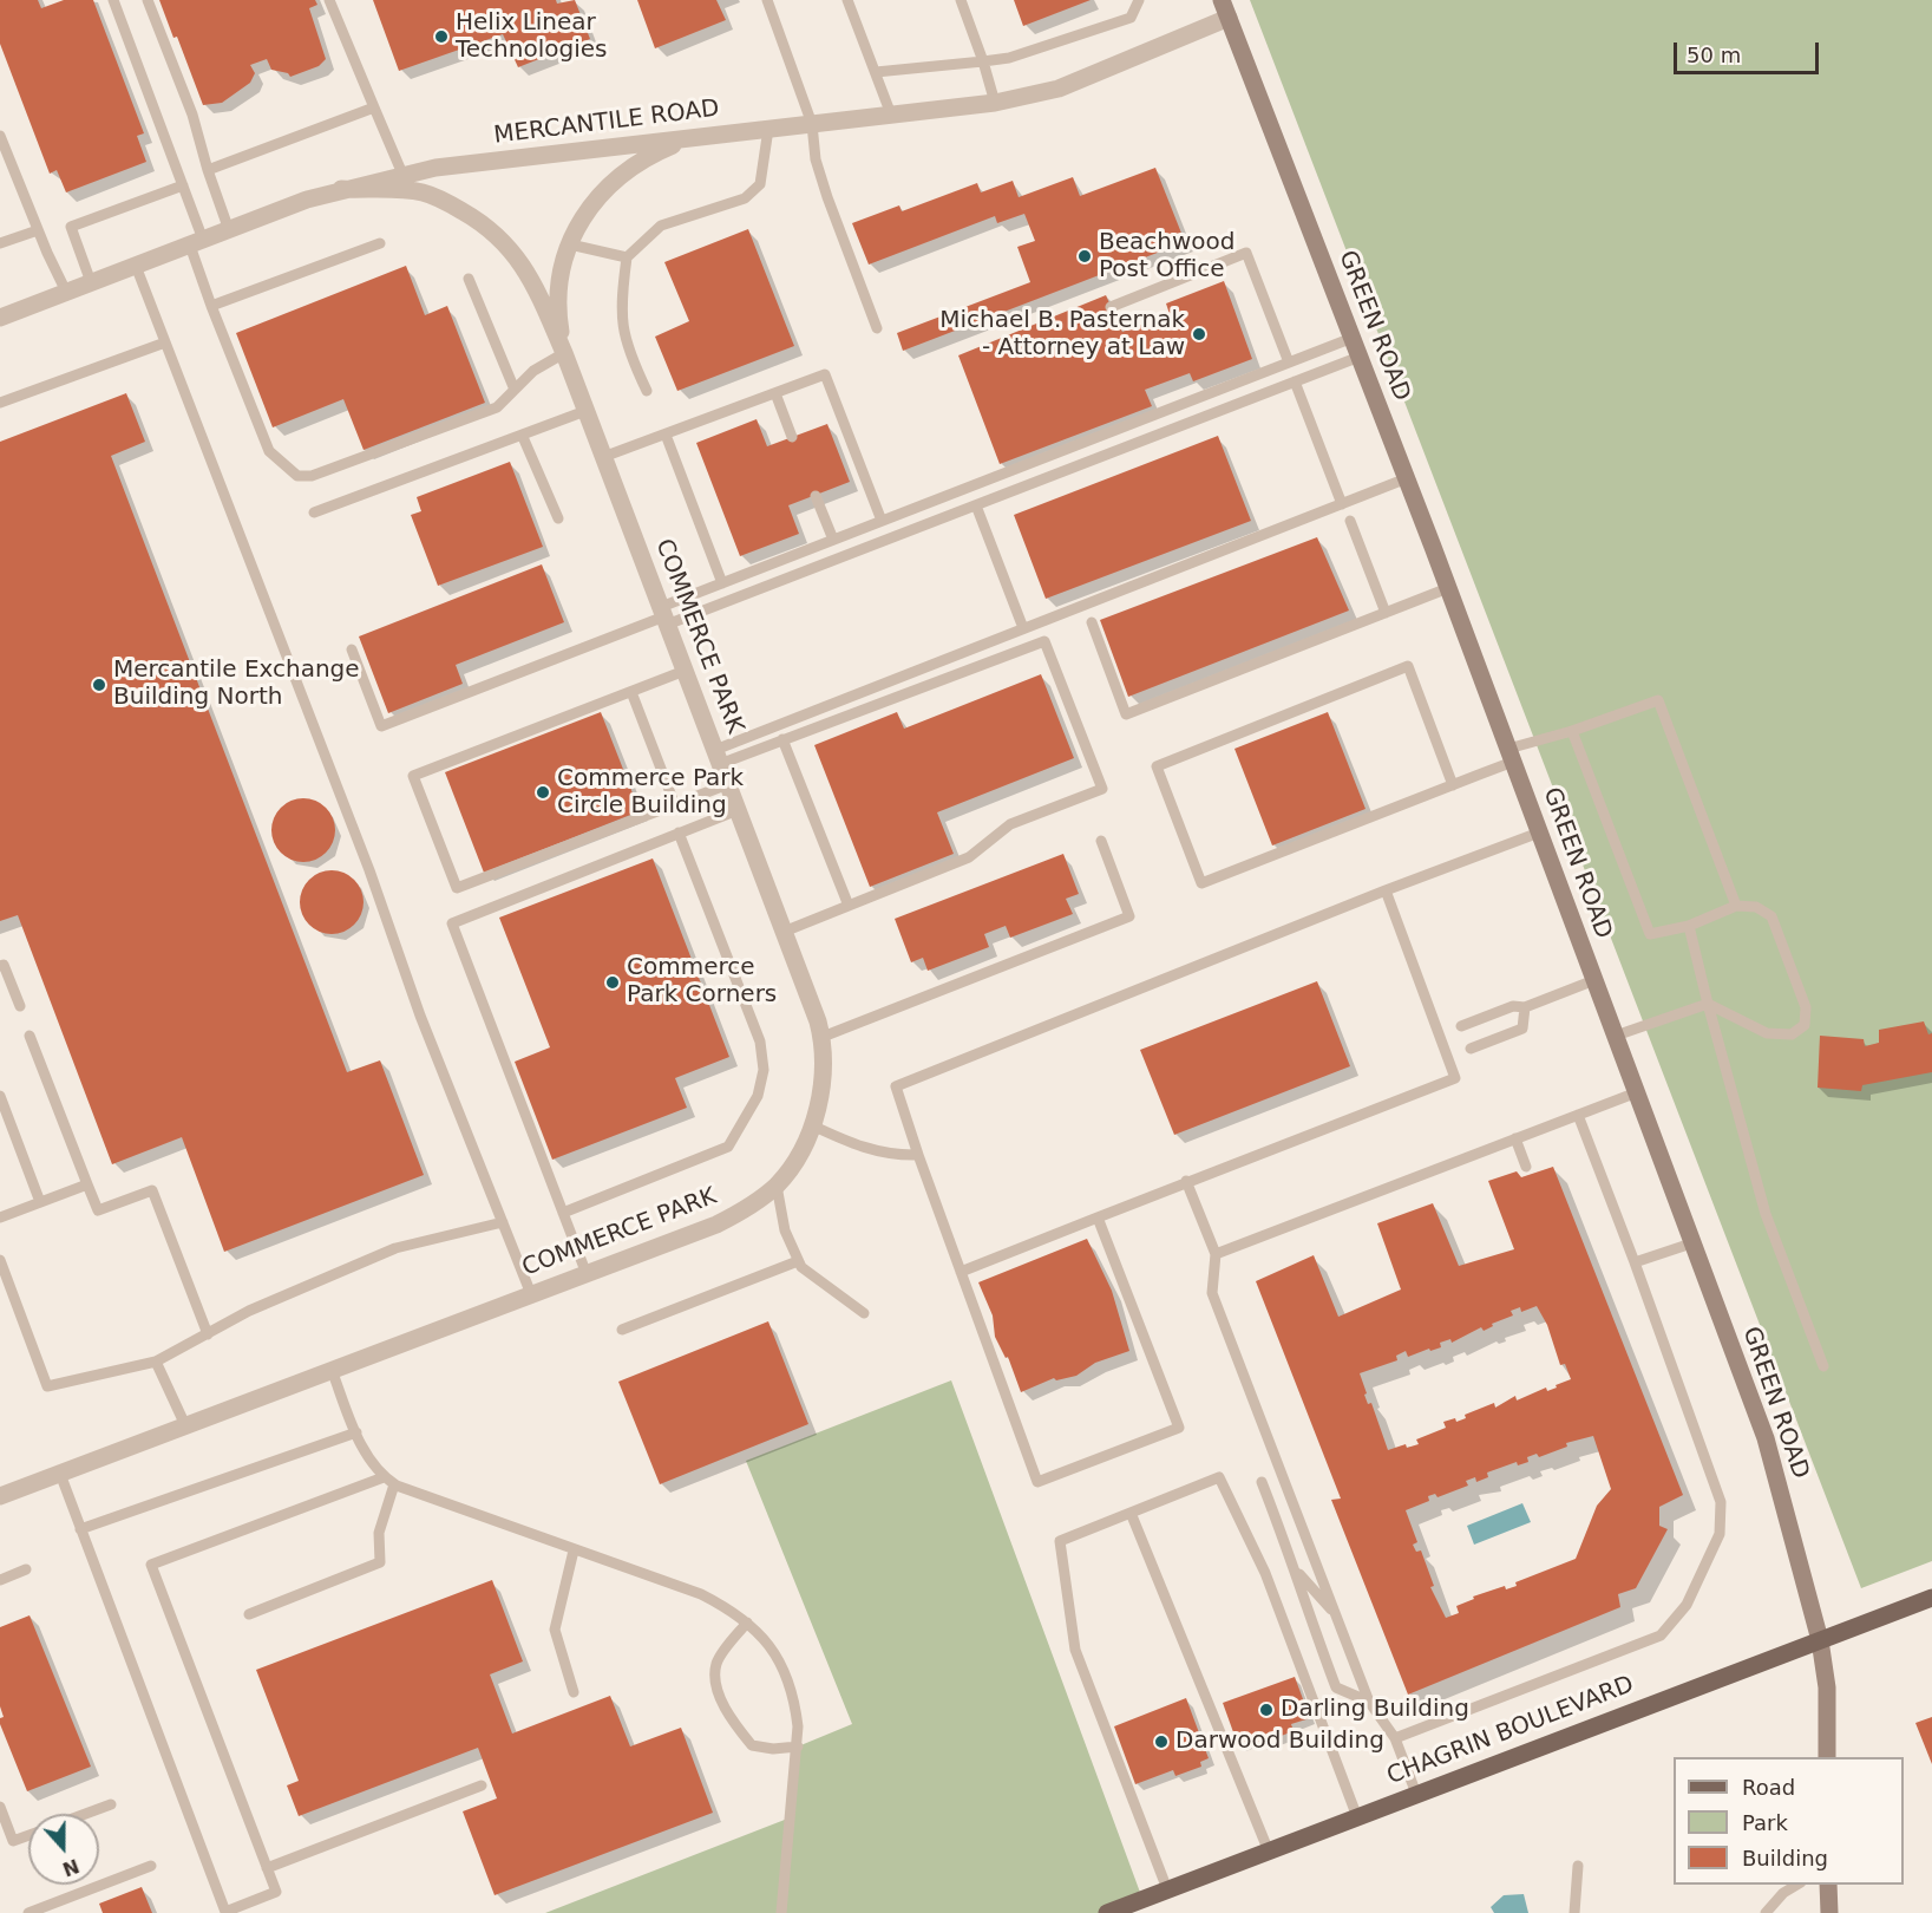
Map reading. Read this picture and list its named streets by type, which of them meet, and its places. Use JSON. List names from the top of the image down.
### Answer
{
  "streets": {
    "main road": ["GREEN ROAD", "CHAGRIN BOULEVARD"],
    "street": ["MERCANTILE ROAD", "COMMERCE PARK"]
  },
  "crossings": [
    ["MERCANTILE ROAD", "GREEN ROAD"],
    ["MERCANTILE ROAD", "COMMERCE PARK"],
    ["GREEN ROAD", "CHAGRIN BOULEVARD"]
  ],
  "places": [
    "Helix Linear Technologies",
    "Beachwood Post Office",
    "Michael B. Pasternak - Attorney at Law",
    "Mercantile Exchange Building North",
    "Commerce Park Circle Building",
    "Commerce Park Corners",
    "Darling Building",
    "Darwood Building"
  ],
  "legend": ["Road", "Park", "Building"],
  "scale_bar": "50 m",
  "north": "bottom"
}
